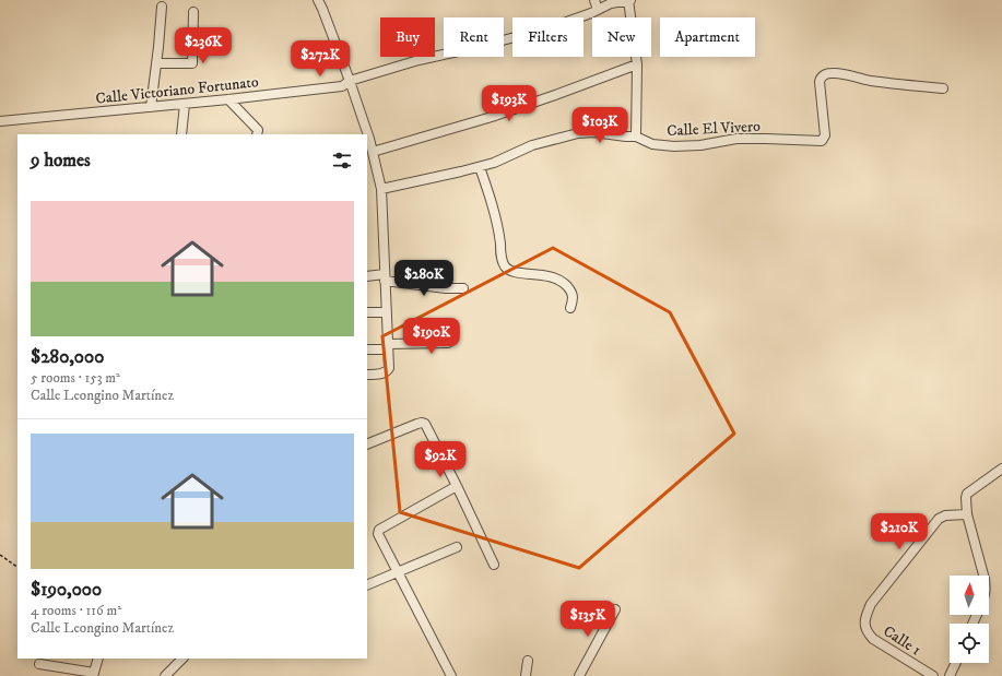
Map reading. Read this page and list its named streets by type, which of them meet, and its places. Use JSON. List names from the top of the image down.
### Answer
{
  "streets": {
    "street": ["Calle Victoriano Fortunato", "Calle El Vivero", "Calle 1"]
  },
  "north": "top",
  "page": {
    "chip": [
      "Buy",
      "Rent",
      "Filters",
      "New",
      "Apartment"
    ],
    "price": [
      "$236K",
      "$272K",
      "$193K",
      "$103K",
      "$280K",
      "$190K",
      "$92K",
      "$210K",
      "$135K"
    ],
    "heading": "9 homes",
    "list": [
      {
        "name": "$280,000",
        "note": "5 rooms · 153 m² · Calle Leongino Martínez"
      },
      {
        "name": "$190,000",
        "note": "4 rooms · 116 m² · Calle Leongino Martínez"
      }
    ]
  }
}
